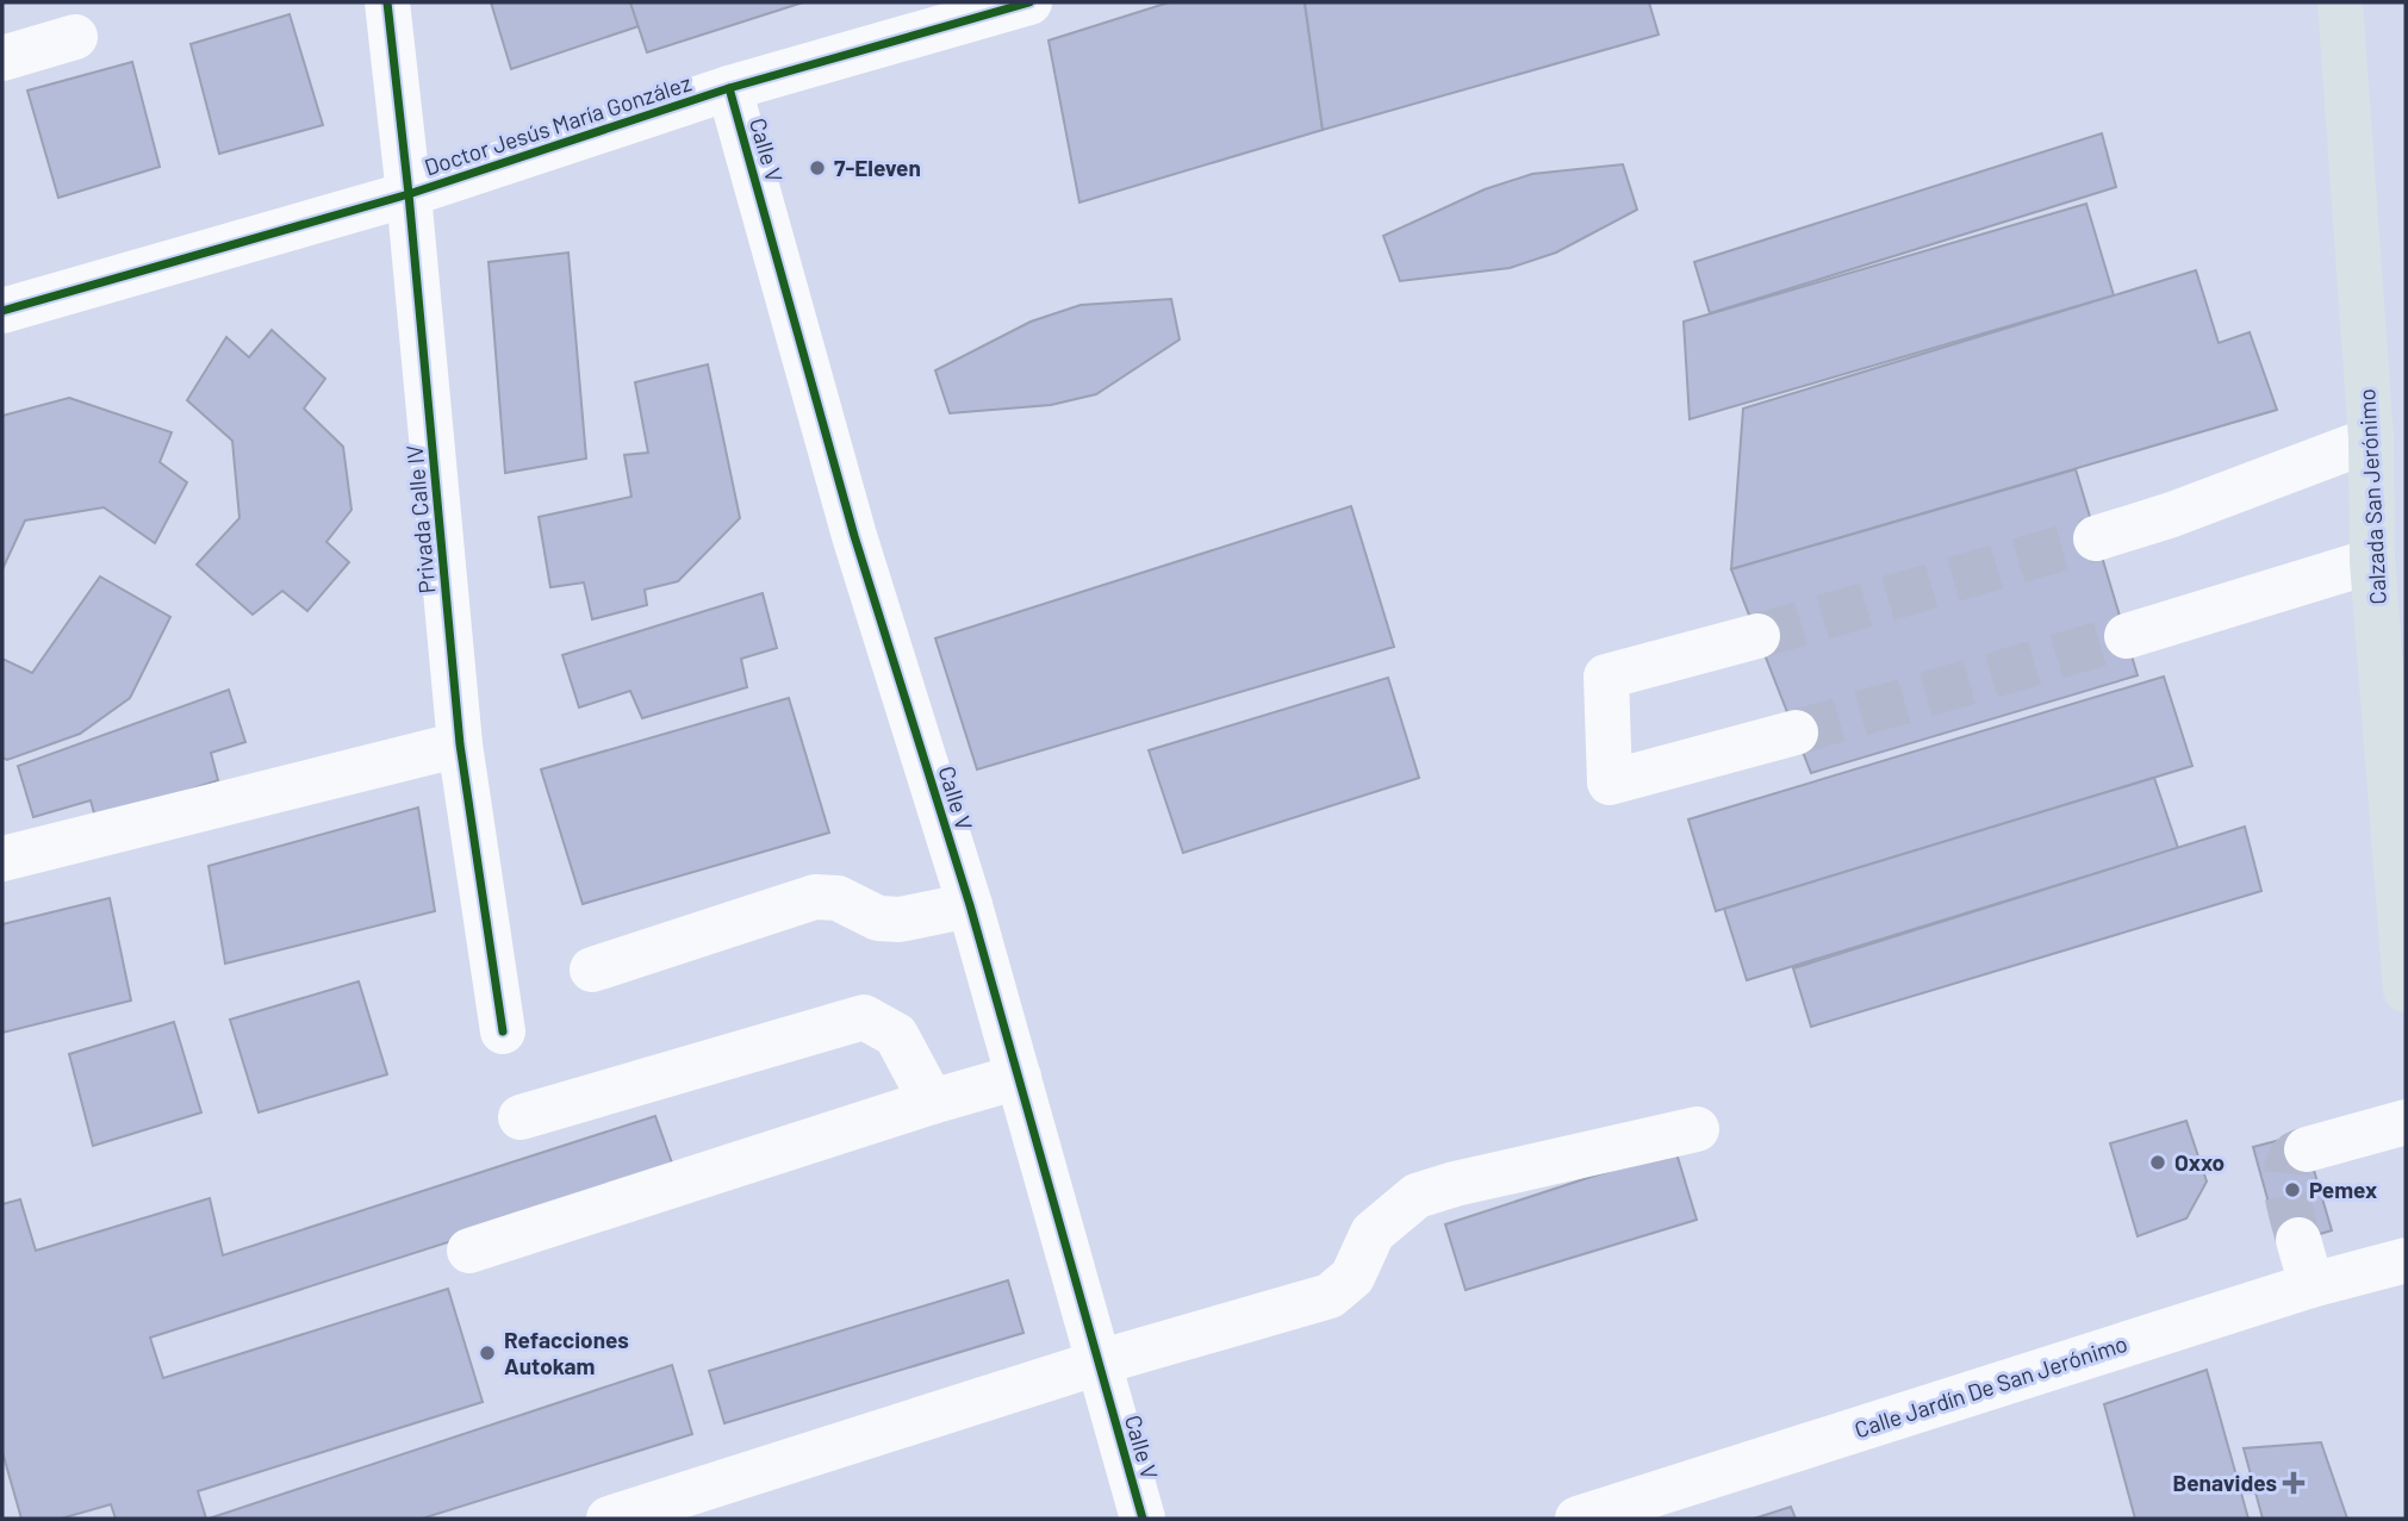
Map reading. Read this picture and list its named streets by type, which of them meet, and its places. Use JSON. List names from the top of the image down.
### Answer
{
  "streets": {
    "main road": ["Calzada San Jerónimo"],
    "street": [
      "Doctor Jesús María González",
      "Calle V",
      "Privada Calle IV",
      "Calle Jardín De San Jerónimo"
    ]
  },
  "crossings": [
    ["Doctor Jesús María González", "Calle V"],
    ["Doctor Jesús María González", "Privada Calle IV"]
  ],
  "places": {
    "other": [
      "7-Eleven",
      "Oxxo",
      "Pemex",
      "Refacciones Autokam"
    ],
    "health": ["Benavides"]
  }
}
